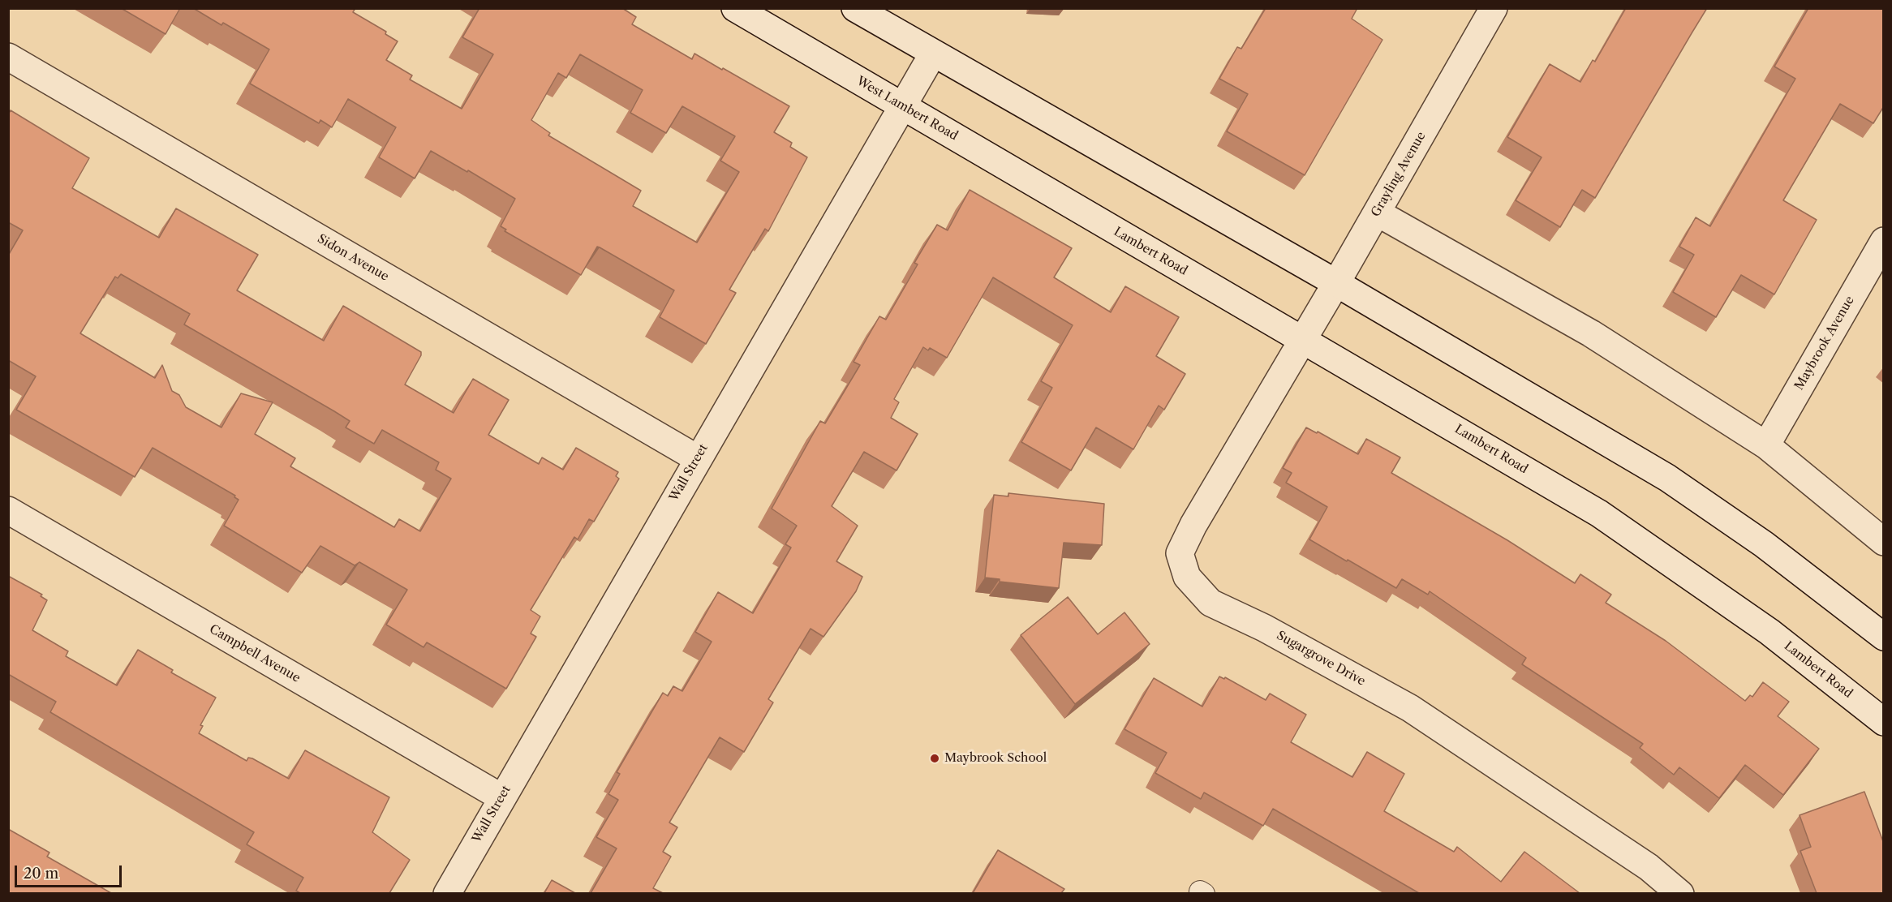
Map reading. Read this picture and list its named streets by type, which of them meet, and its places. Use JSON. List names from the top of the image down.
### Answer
{
  "streets": {
    "street": [
      "West Lambert Road",
      "Grayling Avenue",
      "Lambert Road",
      "Sidon Avenue",
      "Maybrook Avenue",
      "Wall Street",
      "Campbell Avenue",
      "Sugargrove Drive"
    ]
  },
  "crossings": [
    ["West Lambert Road", "Lambert Road"],
    ["West Lambert Road", "Wall Street"],
    ["Grayling Avenue", "Lambert Road"],
    ["Grayling Avenue", "Sugargrove Drive"],
    ["Lambert Road", "Sugargrove Drive"],
    ["Sidon Avenue", "Wall Street"],
    ["Wall Street", "Campbell Avenue"]
  ],
  "places": ["Maybrook School"],
  "scale_bar": "20 m"
}
